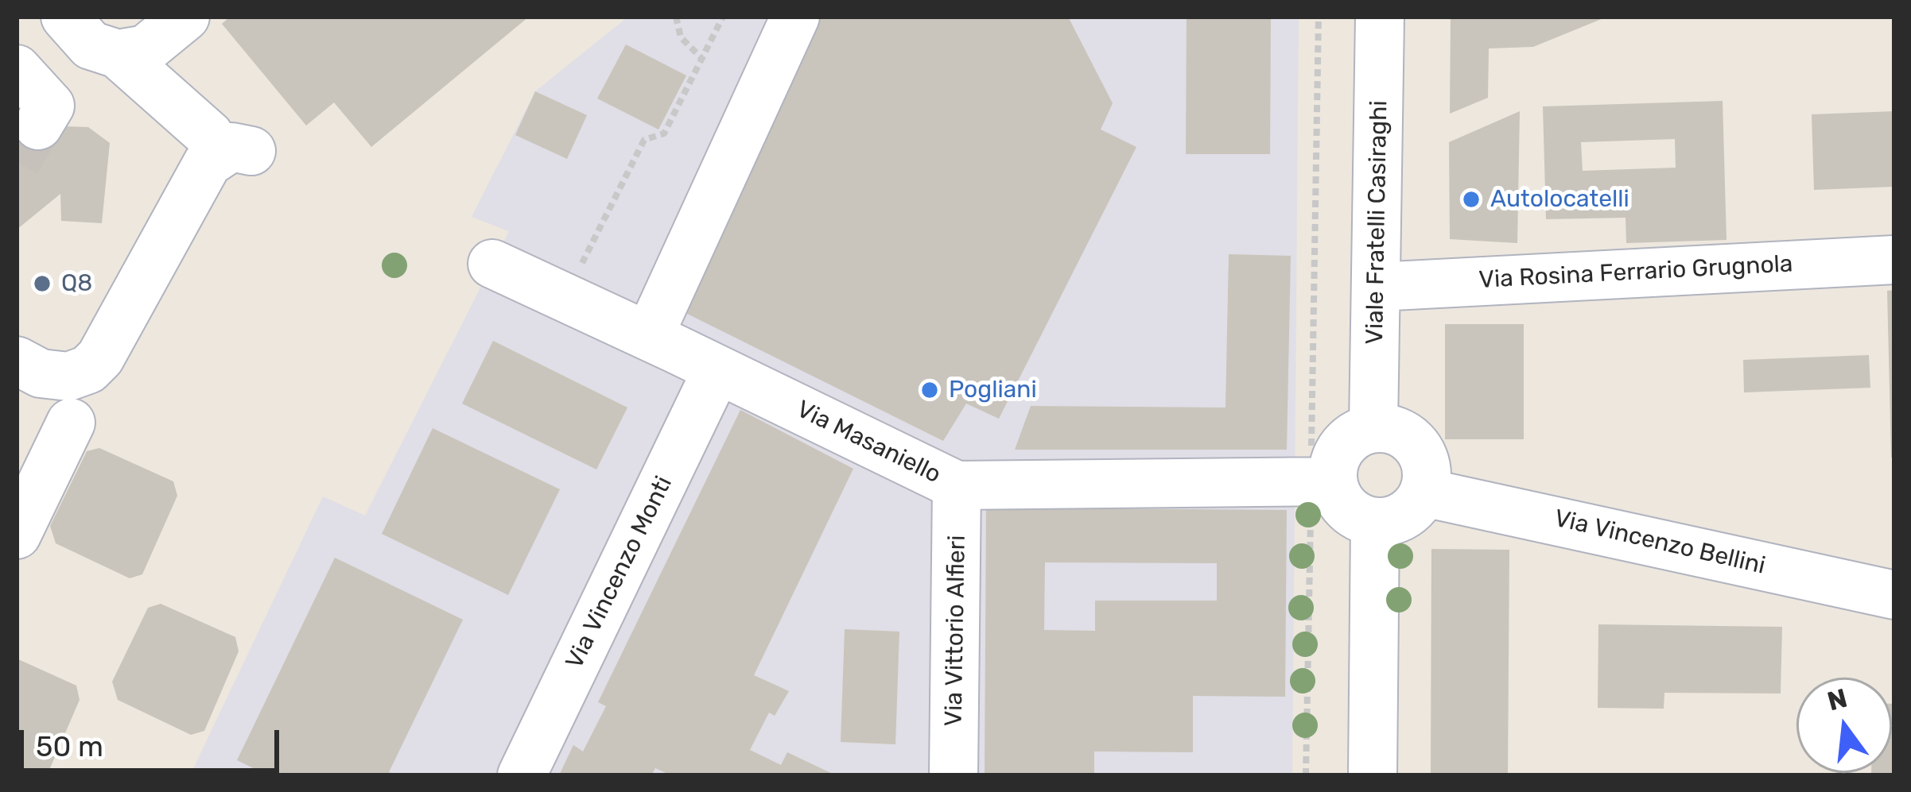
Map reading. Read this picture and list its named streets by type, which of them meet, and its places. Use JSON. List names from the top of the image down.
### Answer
{
  "streets": {
    "street": [
      "Viale Fratelli Casiraghi",
      "Via Rosina Ferrario Grugnola",
      "Via Masaniello",
      "Via Vincenzo Bellini",
      "Via Vincenzo Monti",
      "Via Vittorio Alfieri"
    ]
  },
  "crossings": [
    ["Viale Fratelli Casiraghi", "Via Rosina Ferrario Grugnola"],
    ["Viale Fratelli Casiraghi", "Via Masaniello"],
    ["Viale Fratelli Casiraghi", "Via Vincenzo Bellini"],
    ["Via Masaniello", "Via Vincenzo Bellini"],
    ["Via Masaniello", "Via Vincenzo Monti"],
    ["Via Masaniello", "Via Vittorio Alfieri"]
  ],
  "places": ["Autolocatelli", "Q8", "Pogliani"],
  "scale_bar": "50 m",
  "north": "top"
}
